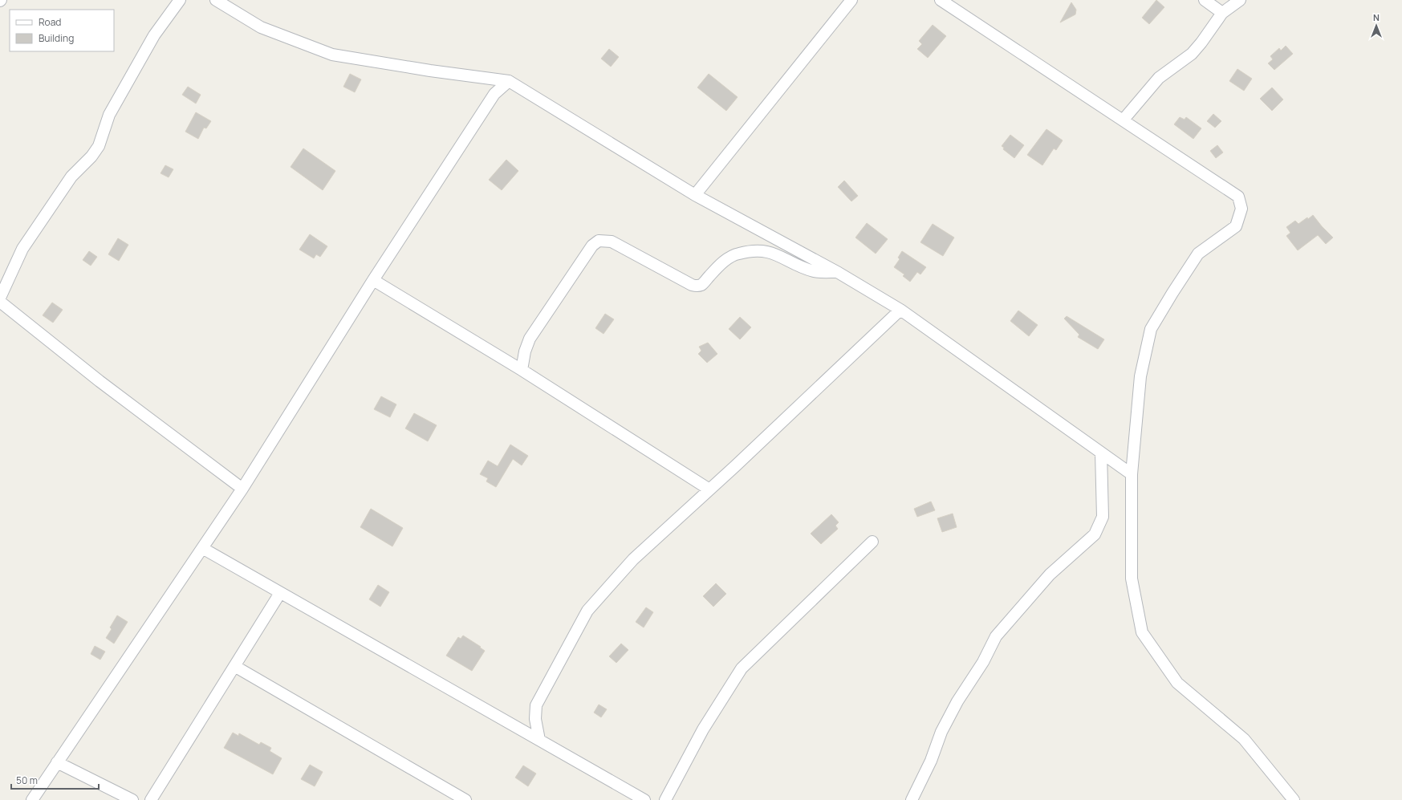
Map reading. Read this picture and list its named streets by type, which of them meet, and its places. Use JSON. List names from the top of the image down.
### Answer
{
  "legend": ["Road", "Building"],
  "scale_bar": "50 m",
  "north": "top"
}
